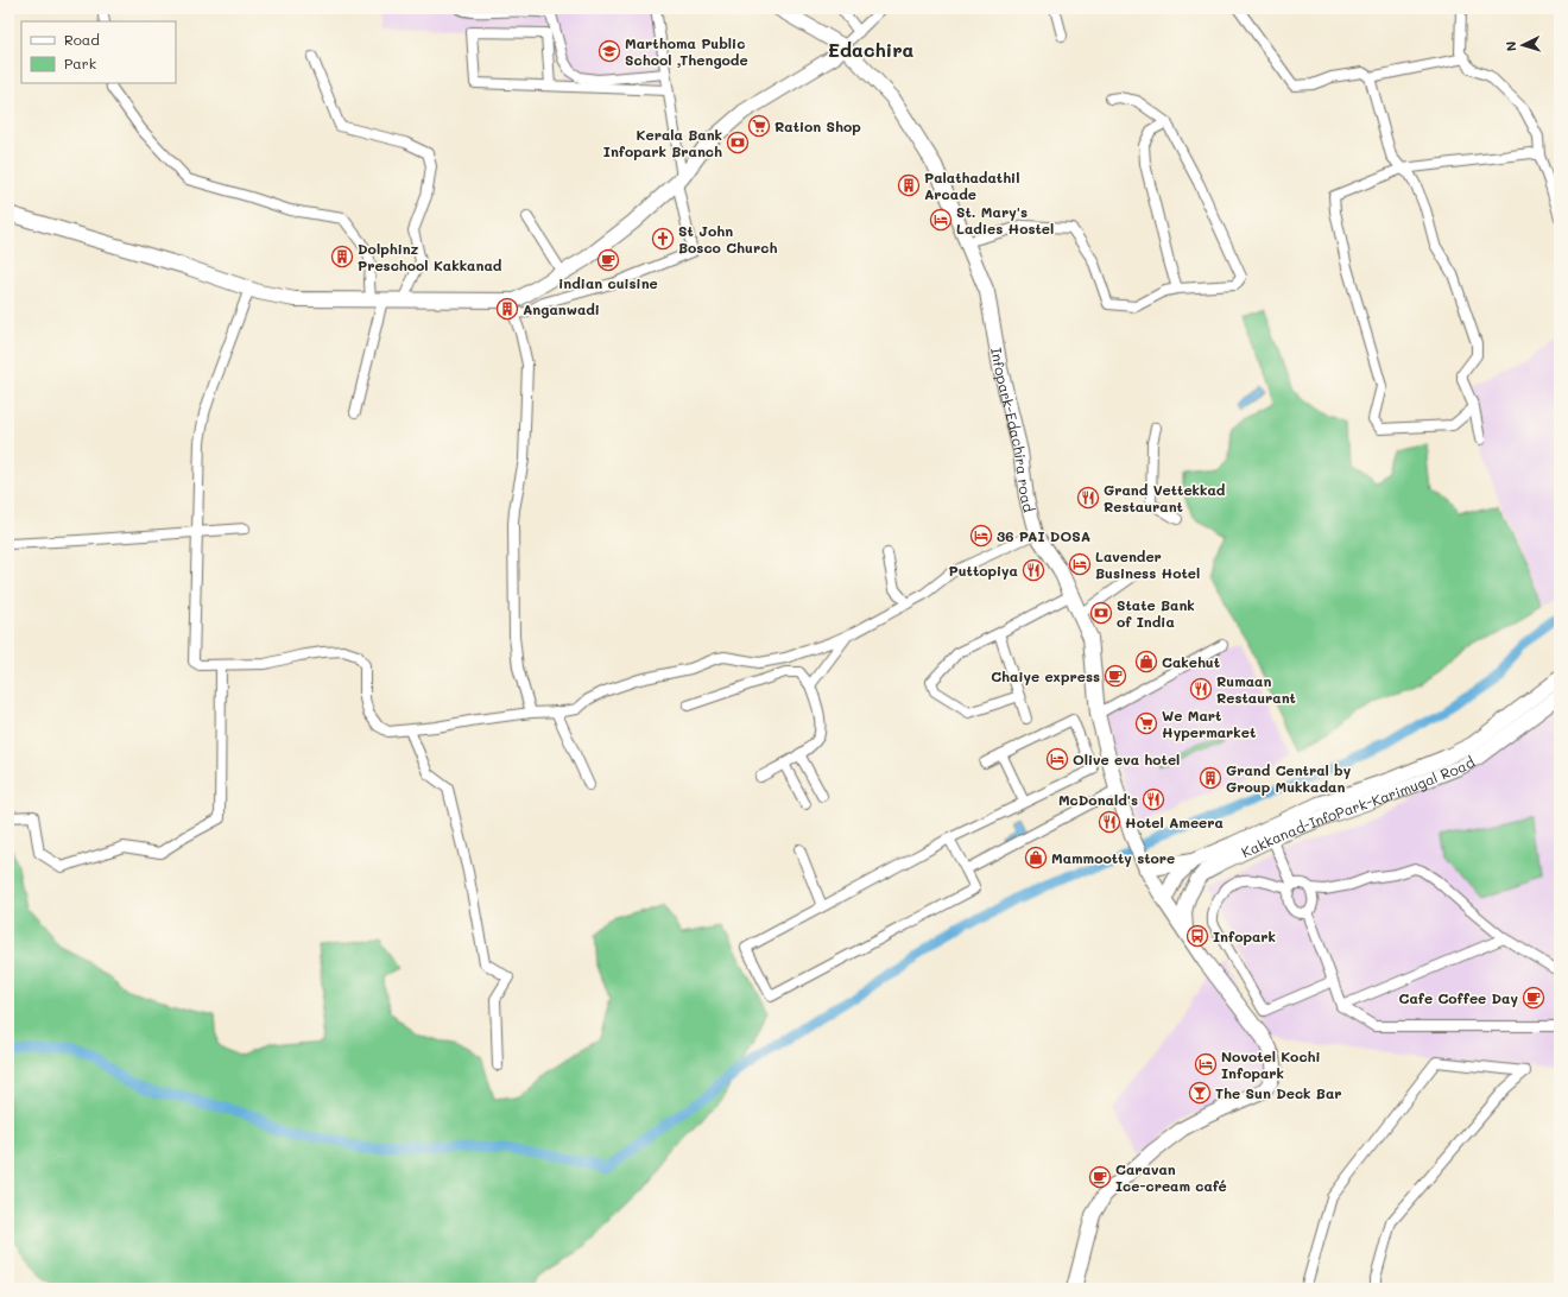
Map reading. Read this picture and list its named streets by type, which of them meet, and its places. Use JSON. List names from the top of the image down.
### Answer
{
  "streets": {
    "main road": ["Infopark-Edachira road", "Kakkanad-InfoPark-Karimugal Road"]
  },
  "crossings": [
    ["Infopark-Edachira road", "Kakkanad-InfoPark-Karimugal Road"]
  ],
  "districts": ["Edachira"],
  "places": {
    "school or university": ["Marthoma Public School ,Thengode"],
    "supermarket": ["Ration Shop", "We Mart Hypermarket"],
    "bank": ["Kerala Bank Infopark Branch", "State Bank of India"],
    "building": [
      "Palathadathil Arcade",
      "Dolphinz Preschool Kakkanad",
      "Anganwadi",
      "Grand Central by Group Mukkadan"
    ],
    "hotel": [
      "St. Mary's Ladies Hostel",
      "36 PAI DOSA",
      "Lavender Business Hotel",
      "Olive eva hotel",
      "Novotel Kochi Infopark"
    ],
    "church": ["St John Bosco Church"],
    "cafe": [
      "indian cuisine",
      "Chaiye express",
      "Cafe Coffee Day",
      "Caravan Ice-cream café"
    ],
    "restaurant": [
      "Grand Vettekkad Restaurant",
      "Puttopiya",
      "Rumaan Restaurant",
      "McDonald's",
      "Hotel Ameera"
    ],
    "shop": ["Cakehut", "Mammootty store"],
    "bus stop": ["Infopark"],
    "bar": ["The Sun Deck Bar"]
  },
  "legend": ["Road", "Park"],
  "north": "left"
}
